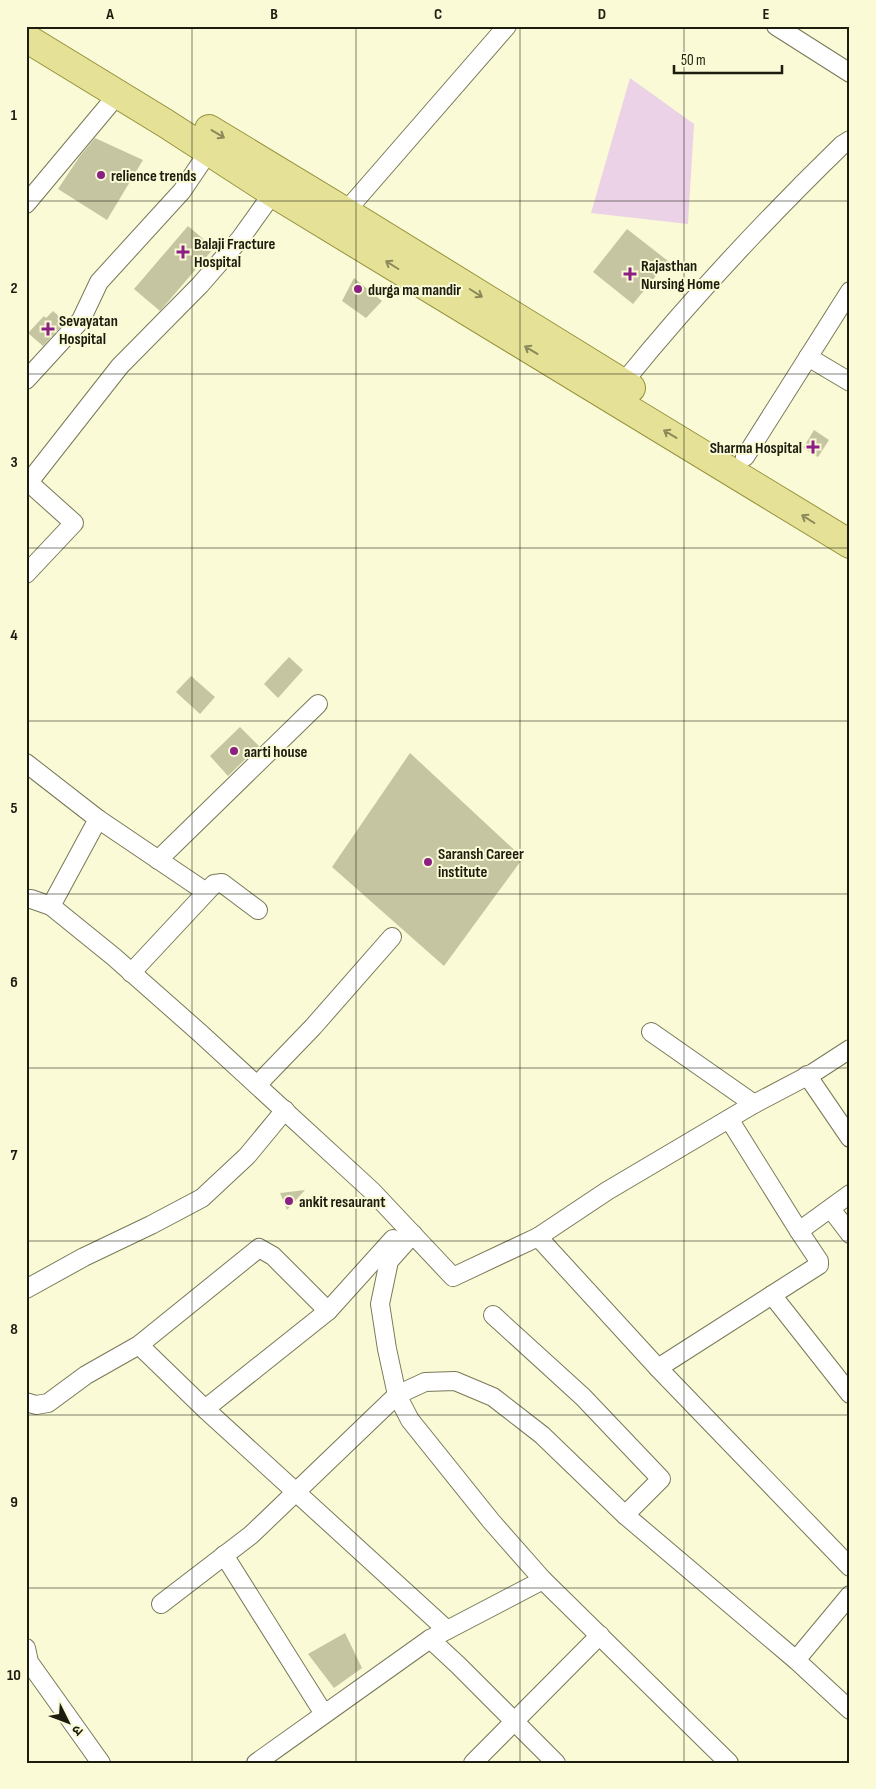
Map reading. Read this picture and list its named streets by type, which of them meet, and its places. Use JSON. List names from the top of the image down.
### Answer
{
  "places": {
    "other": [
      "relience trends",
      "durga ma mandir",
      "aarti house",
      "Saransh Career institute",
      "ankit resaurant"
    ],
    "health": [
      "Balaji Fracture Hospital",
      "Rajasthan Nursing Home",
      "Sevayatan Hospital",
      "Sharma Hospital"
    ]
  },
  "scale_bar": "50 m",
  "north": "bottom right",
  "grid": {
    "columns": [
      "A",
      "B",
      "C",
      "D",
      "E"
    ],
    "rows": [
      "1",
      "2",
      "3",
      "4",
      "5",
      "6",
      "7",
      "8",
      "9",
      "10"
    ]
  }
}
